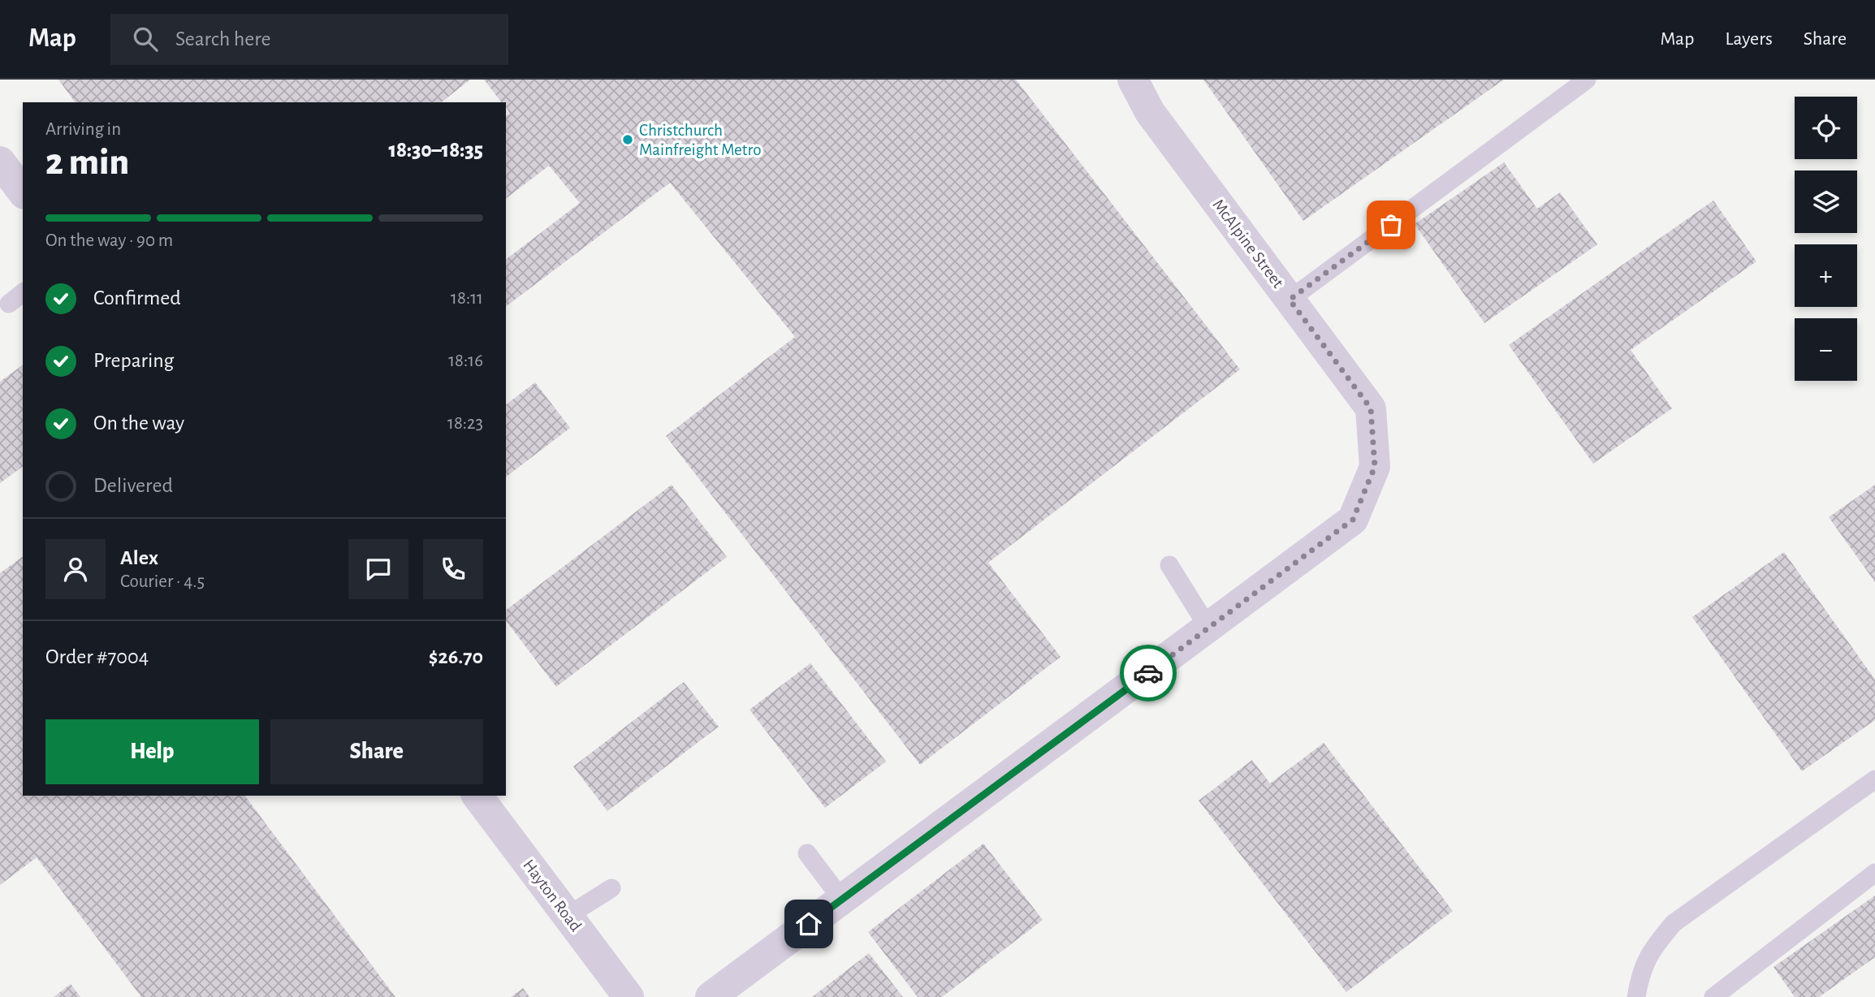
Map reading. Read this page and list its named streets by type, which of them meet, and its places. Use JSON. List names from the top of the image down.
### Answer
{
  "streets": {
    "street": ["McAlpine Street", "Hayton Road"]
  },
  "places": ["Christchurch Mainfreight Metro"],
  "page": {
    "header": "Map",
    "search": "Search here",
    "nav": ["Map", "Layers", "Share"],
    "map_buttons": ["+", "−"],
    "heading": ["2 min", "Arriving in", "18:30–18:35"],
    "panel": [
      "Alex",
      "Courier · 4.5",
      "Order #7004",
      "$26.70"
    ],
    "bar": "On the way · 90 m",
    "list": [
      ["Confirmed", "18:11"],
      ["Preparing", "18:16"],
      ["On the way", "18:23"],
      "Delivered"
    ],
    "buttons": ["Help", "Share"]
  }
}
